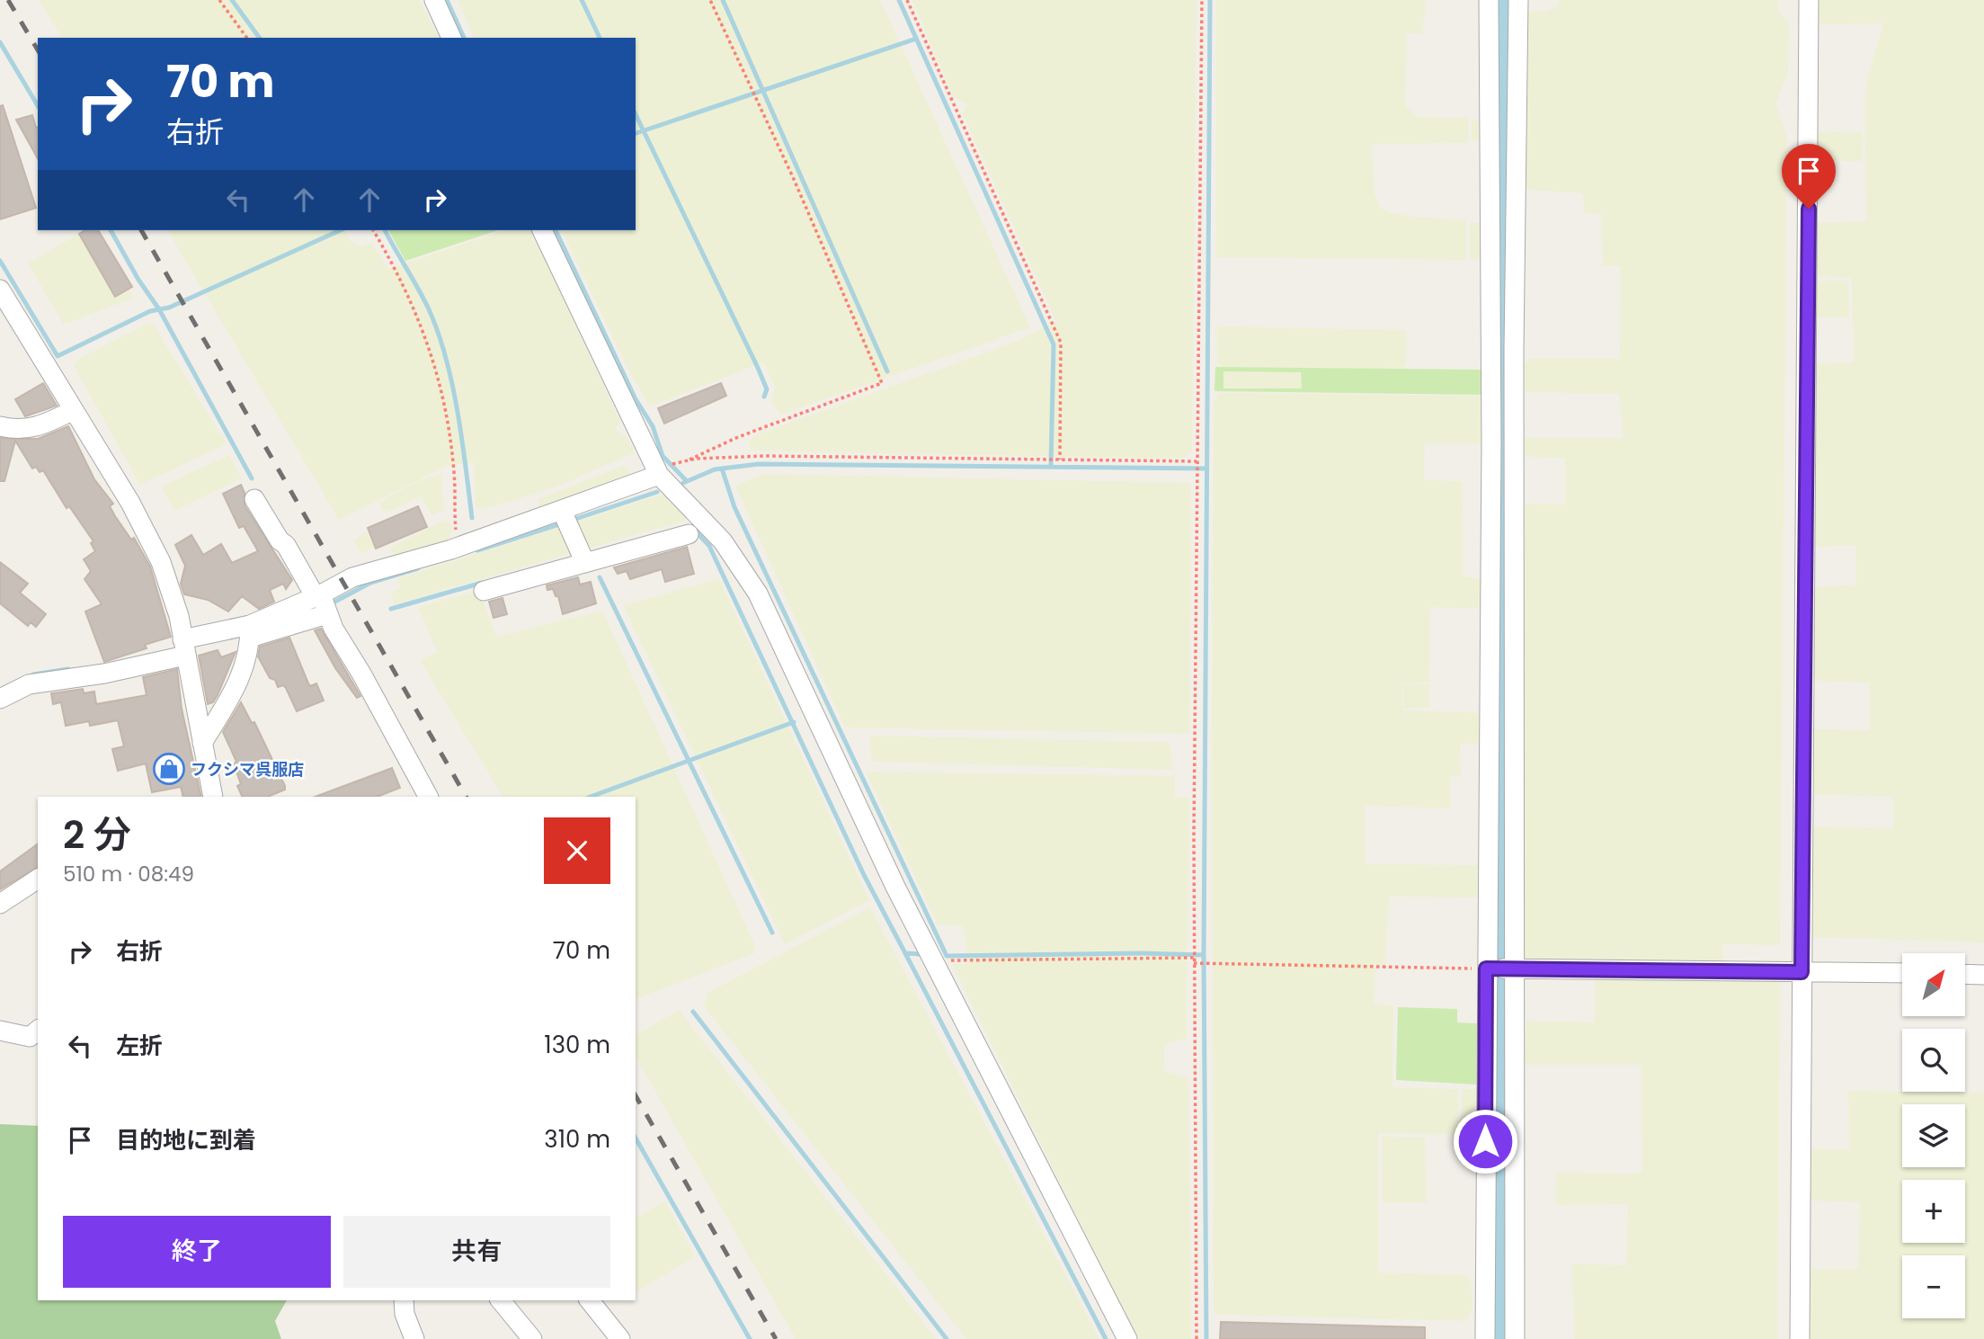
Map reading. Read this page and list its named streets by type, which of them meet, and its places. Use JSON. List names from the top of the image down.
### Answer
{
  "places": {
    "shop": ["フクシマ呉服店"]
  },
  "north": "top right",
  "page": {
    "turn": ["70 m", "右折"],
    "heading": ["2 分", "510 m · 08:49"],
    "list": [
      {
        "name": "右折",
        "value": "70 m"
      },
      {
        "name": "左折",
        "value": "130 m"
      },
      {
        "name": "目的地に到着",
        "value": "310 m"
      }
    ],
    "map_buttons": ["+", "−"],
    "buttons": ["終了", "共有"]
  }
}
